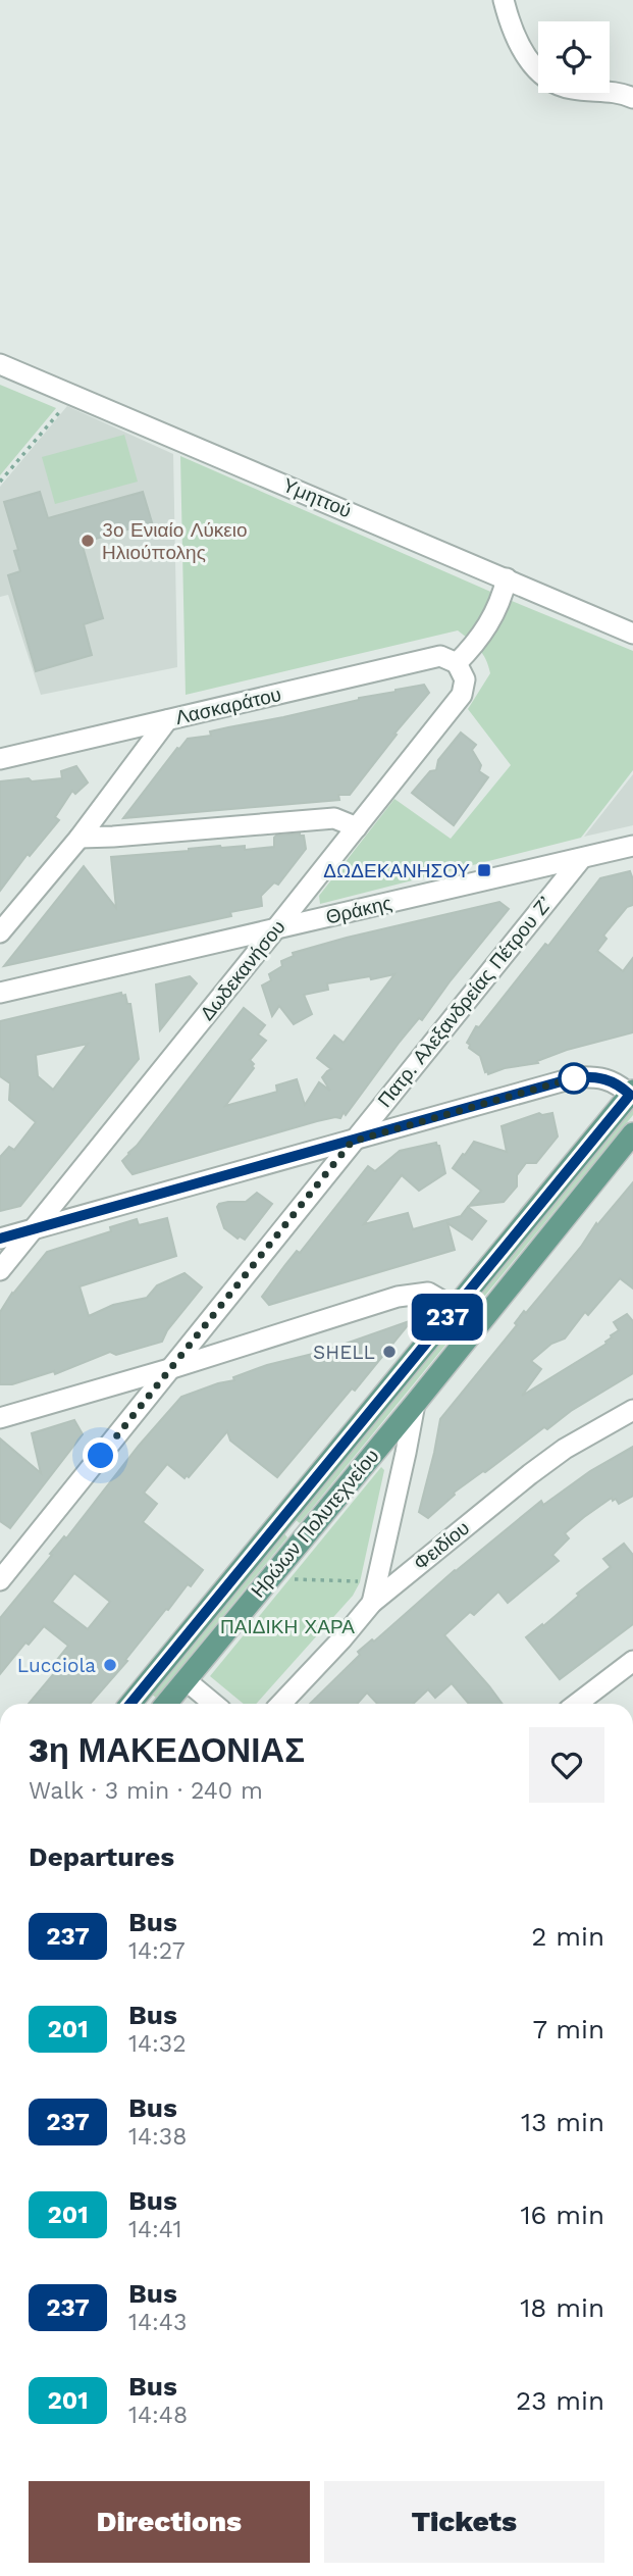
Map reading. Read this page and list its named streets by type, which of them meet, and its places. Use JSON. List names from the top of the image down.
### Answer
{
  "streets": {
    "main road": ["Ηρώων Πολυτεχνείου"],
    "street": [
      "Υμηττού",
      "Λασκαράτου",
      "Θράκης",
      "Δωδεκανήσου",
      "Πατρ. Αλεξανδρείας Πέτρου Ζ’",
      "Φειδίου"
    ]
  },
  "crossings": [
    ["Λασκαράτου", "Δωδεκανήσου"],
    ["Θράκης", "Δωδεκανήσου"],
    ["Θράκης", "Πατρ. Αλεξανδρείας Πέτρου Ζ’"],
    ["Ηρώων Πολυτεχνείου", "Φειδίου"]
  ],
  "parks": ["ΠΑΙΔΙΚΗ ΧΑΡΑ"],
  "places": {
    "other": ["3ο Ενιαίο Λύκειο Ηλιούπολης", "SHELL", "Lucciola"],
    "transit": ["ΔΩΔΕΚΑΝΗΣΟΥ"]
  },
  "lines": ["bus line 237"],
  "page": {
    "on_map": "237",
    "heading": [
      ["3η ΜΑΚΕΔΟΝΙΑΣ", "Walk · 3 min · 240 m"],
      "Departures"
    ],
    "list": [
      {
        "mark": "237",
        "name": "Bus",
        "note": "14:27",
        "value": "2 min"
      },
      {
        "mark": "201",
        "name": "Bus",
        "note": "14:32",
        "value": "7 min"
      },
      {
        "mark": "237",
        "name": "Bus",
        "note": "14:38",
        "value": "13 min"
      },
      {
        "mark": "201",
        "name": "Bus",
        "note": "14:41",
        "value": "16 min"
      },
      {
        "mark": "237",
        "name": "Bus",
        "note": "14:43",
        "value": "18 min"
      },
      {
        "mark": "201",
        "name": "Bus",
        "note": "14:48",
        "value": "23 min"
      }
    ],
    "buttons": ["Directions", "Tickets"]
  }
}
